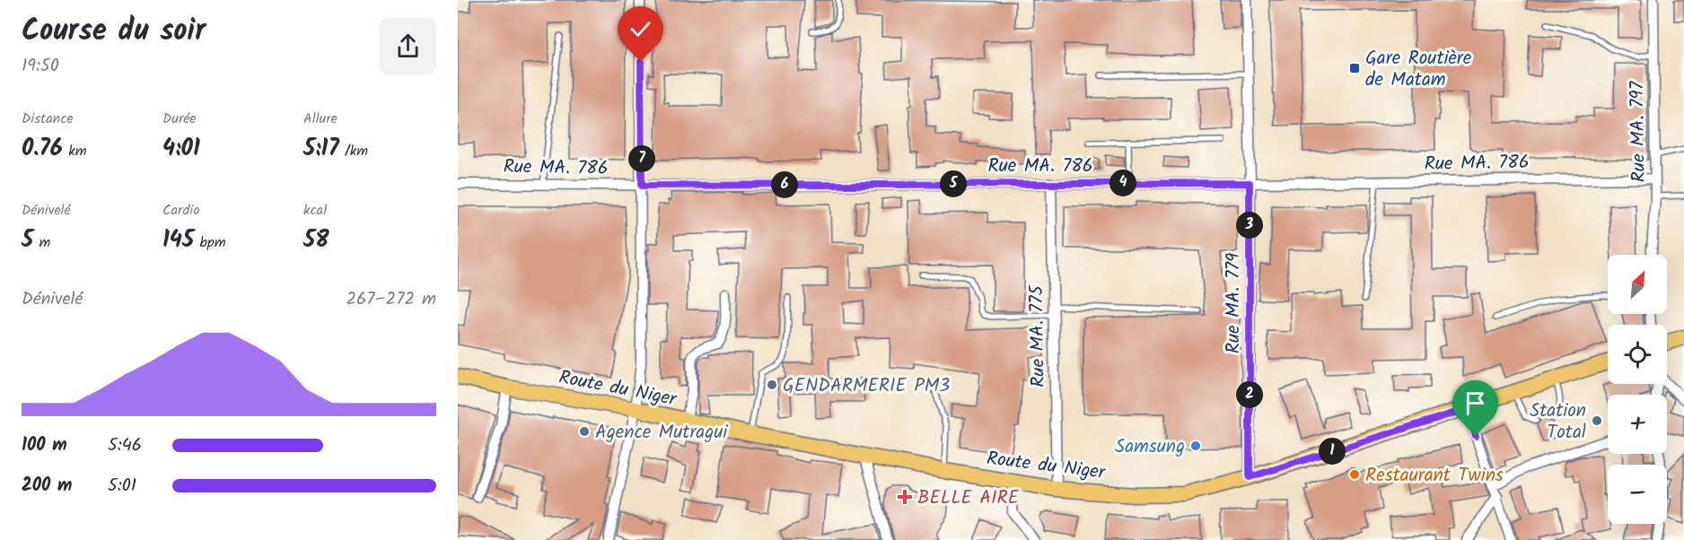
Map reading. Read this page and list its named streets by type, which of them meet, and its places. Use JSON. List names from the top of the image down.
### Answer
{
  "streets": {
    "main road": ["Route du Niger"],
    "street": [
      "Rue MA. 797",
      "Rue MA. 786",
      "Rue MA. 779",
      "Rue MA. 775"
    ]
  },
  "crossings": [
    ["Rue MA. 797", "Rue MA. 786"],
    ["Rue MA. 786", "Rue MA. 779"],
    ["Rue MA. 786", "Rue MA. 775"],
    ["Rue MA. 779", "Route du Niger"],
    ["Rue MA. 775", "Route du Niger"]
  ],
  "places": {
    "transit": ["Gare Routière de Matam"],
    "other": [
      "GENDARMERIE PM3",
      "Station Total",
      "Agence Mutragui",
      "Samsung",
      "Restaurant Twins"
    ],
    "health": ["BELLE AIRE"]
  },
  "north": "top right",
  "page": {
    "heading": ["Course du soir", "19:50"],
    "stats": [
      ["Distance", "0.76 km"],
      ["Durée", "4:01"],
      ["Allure", "5:17 /km"],
      ["Dénivelé", "5 m"],
      ["Cardio", "145 bpm"],
      ["kcal", "58"]
    ],
    "pins": [
      "7",
      "4",
      "5",
      "6",
      "3",
      "2",
      "1"
    ],
    "map_buttons": ["+", "−"],
    "chart": ["Dénivelé", "267–272 m"],
    "list": [
      {
        "name": "100 m",
        "note": "5:46"
      },
      {
        "name": "200 m",
        "note": "5:01"
      }
    ]
  }
}
